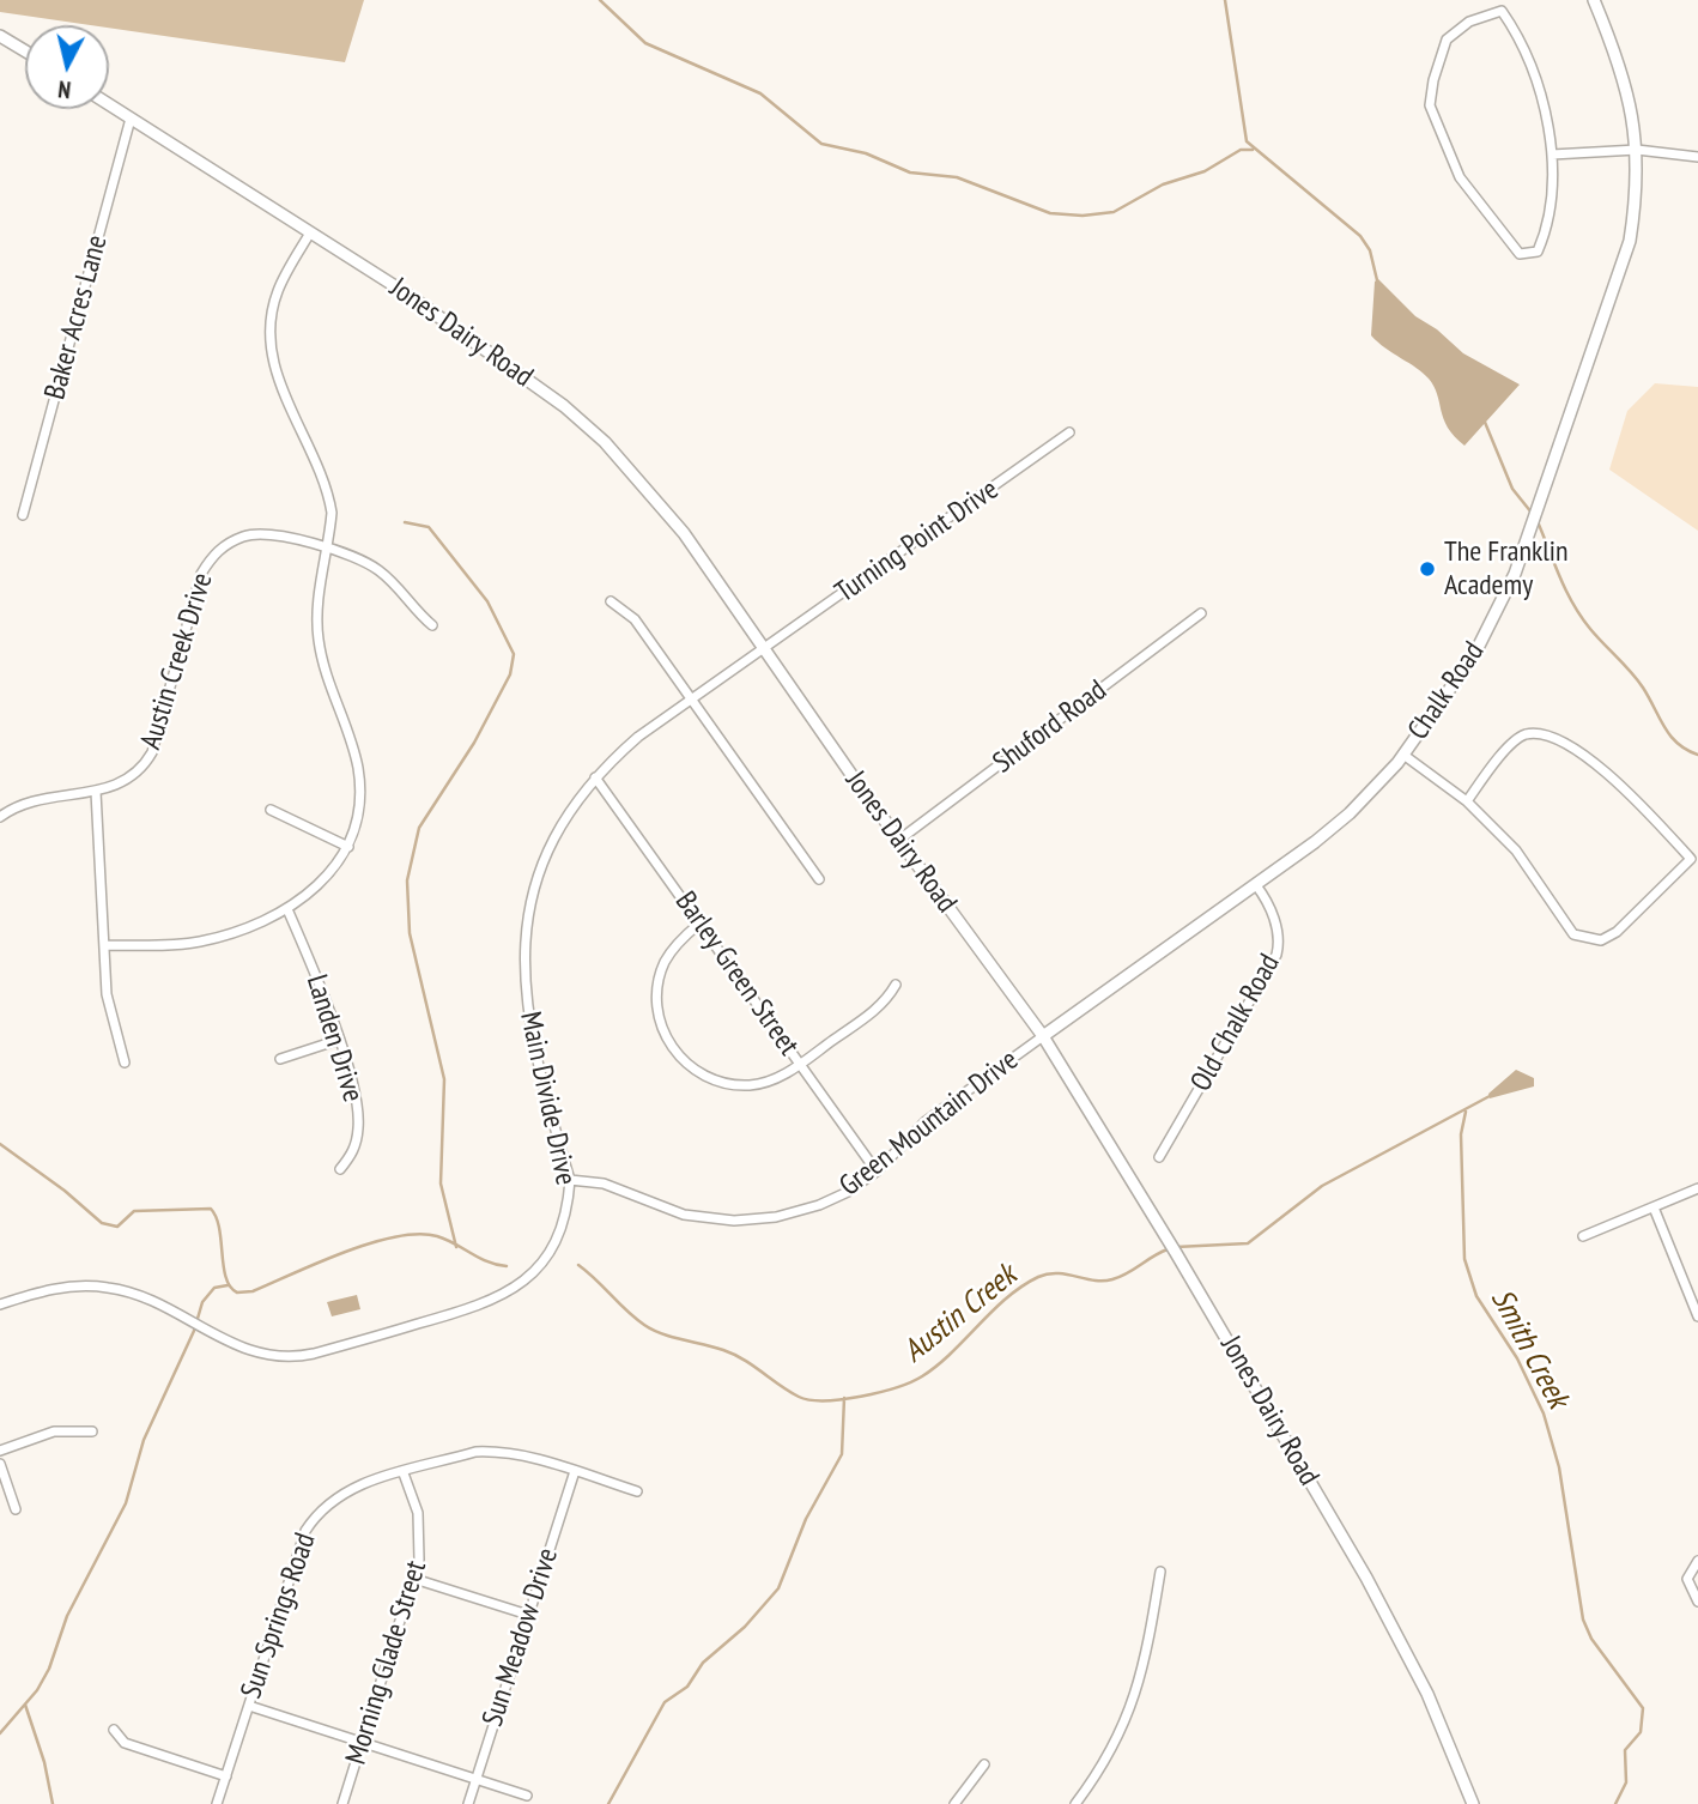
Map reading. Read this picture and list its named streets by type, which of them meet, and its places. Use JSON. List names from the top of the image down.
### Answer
{
  "streets": {
    "street": [
      "Baker Acres Lane",
      "Jones Dairy Road",
      "Turning Point Drive",
      "Austin Creek Drive",
      "Chalk Road",
      "Shuford Road",
      "Barley Green Street",
      "Old Chalk Road",
      "Landen Drive",
      "Main Divide Drive",
      "Green Mountain Drive",
      "Sun Springs Road",
      "Sun Meadow Drive",
      "Morning Glade Street"
    ]
  },
  "crossings": [
    ["Baker Acres Lane", "Jones Dairy Road"],
    ["Jones Dairy Road", "Turning Point Drive"],
    ["Jones Dairy Road", "Chalk Road"],
    ["Jones Dairy Road", "Shuford Road"],
    ["Jones Dairy Road", "Main Divide Drive"],
    ["Jones Dairy Road", "Green Mountain Drive"],
    ["Turning Point Drive", "Main Divide Drive"],
    ["Chalk Road", "Old Chalk Road"],
    ["Chalk Road", "Green Mountain Drive"],
    ["Barley Green Street", "Main Divide Drive"],
    ["Barley Green Street", "Green Mountain Drive"],
    ["Main Divide Drive", "Green Mountain Drive"],
    ["Sun Springs Road", "Sun Meadow Drive"],
    ["Sun Springs Road", "Morning Glade Street"]
  ],
  "water": ["Austin Creek", "Smith Creek"],
  "places": ["The Franklin Academy"],
  "north": "bottom"
}
